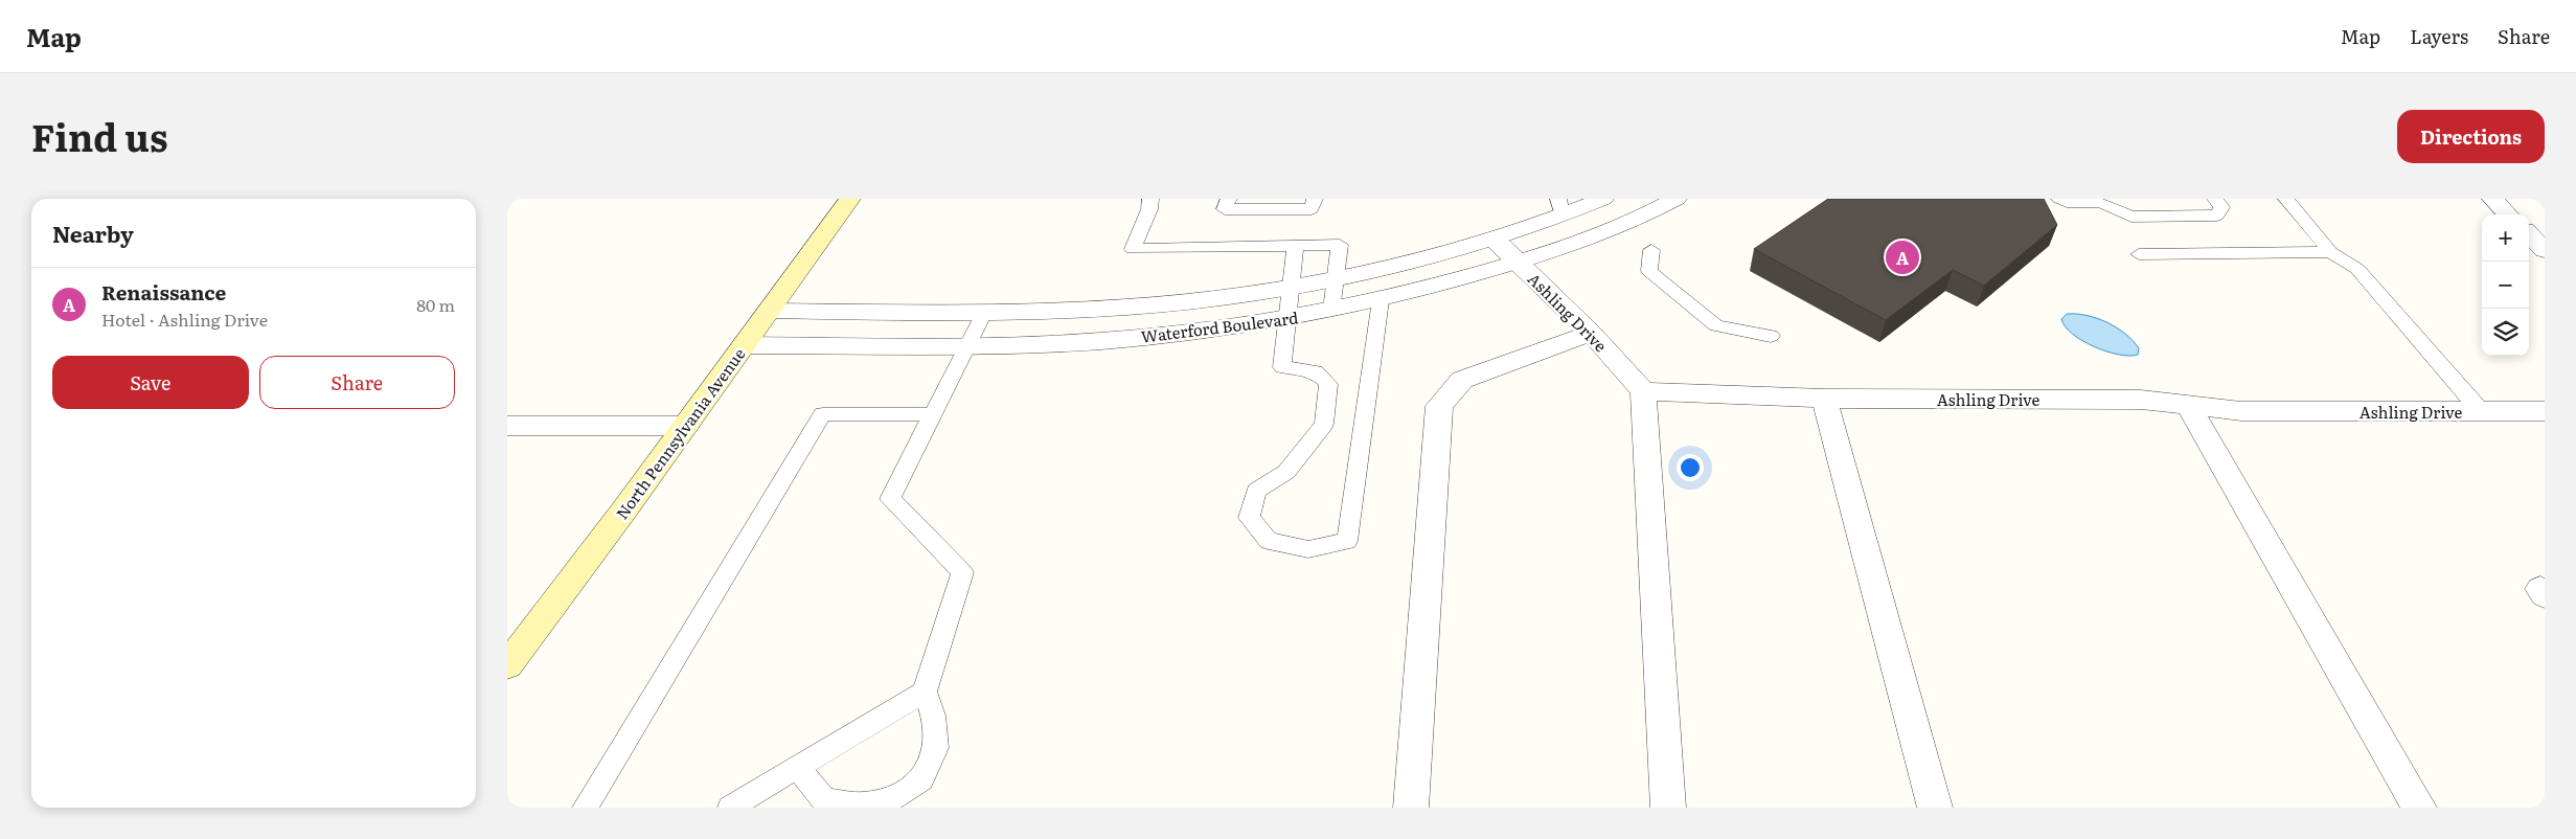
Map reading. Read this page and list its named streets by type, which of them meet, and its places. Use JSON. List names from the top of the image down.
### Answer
{
  "streets": {
    "main road": ["North Pennsylvania Avenue"],
    "street": ["Ashling Drive", "Waterford Boulevard"]
  },
  "crossings": [
    ["Ashling Drive", "Waterford Boulevard"],
    ["Waterford Boulevard", "North Pennsylvania Avenue"]
  ],
  "page": {
    "header": "Map",
    "nav": ["Map", "Layers", "Share"],
    "title": "Find us",
    "buttons": [
      "Directions",
      ["Save", "Share"]
    ],
    "heading": "Nearby",
    "map_buttons": ["+", "−"],
    "pins": "A",
    "list": [
      {
        "mark": "A",
        "name": "Renaissance",
        "note": "Hotel · Ashling Drive",
        "value": "80 m"
      }
    ]
  }
}
